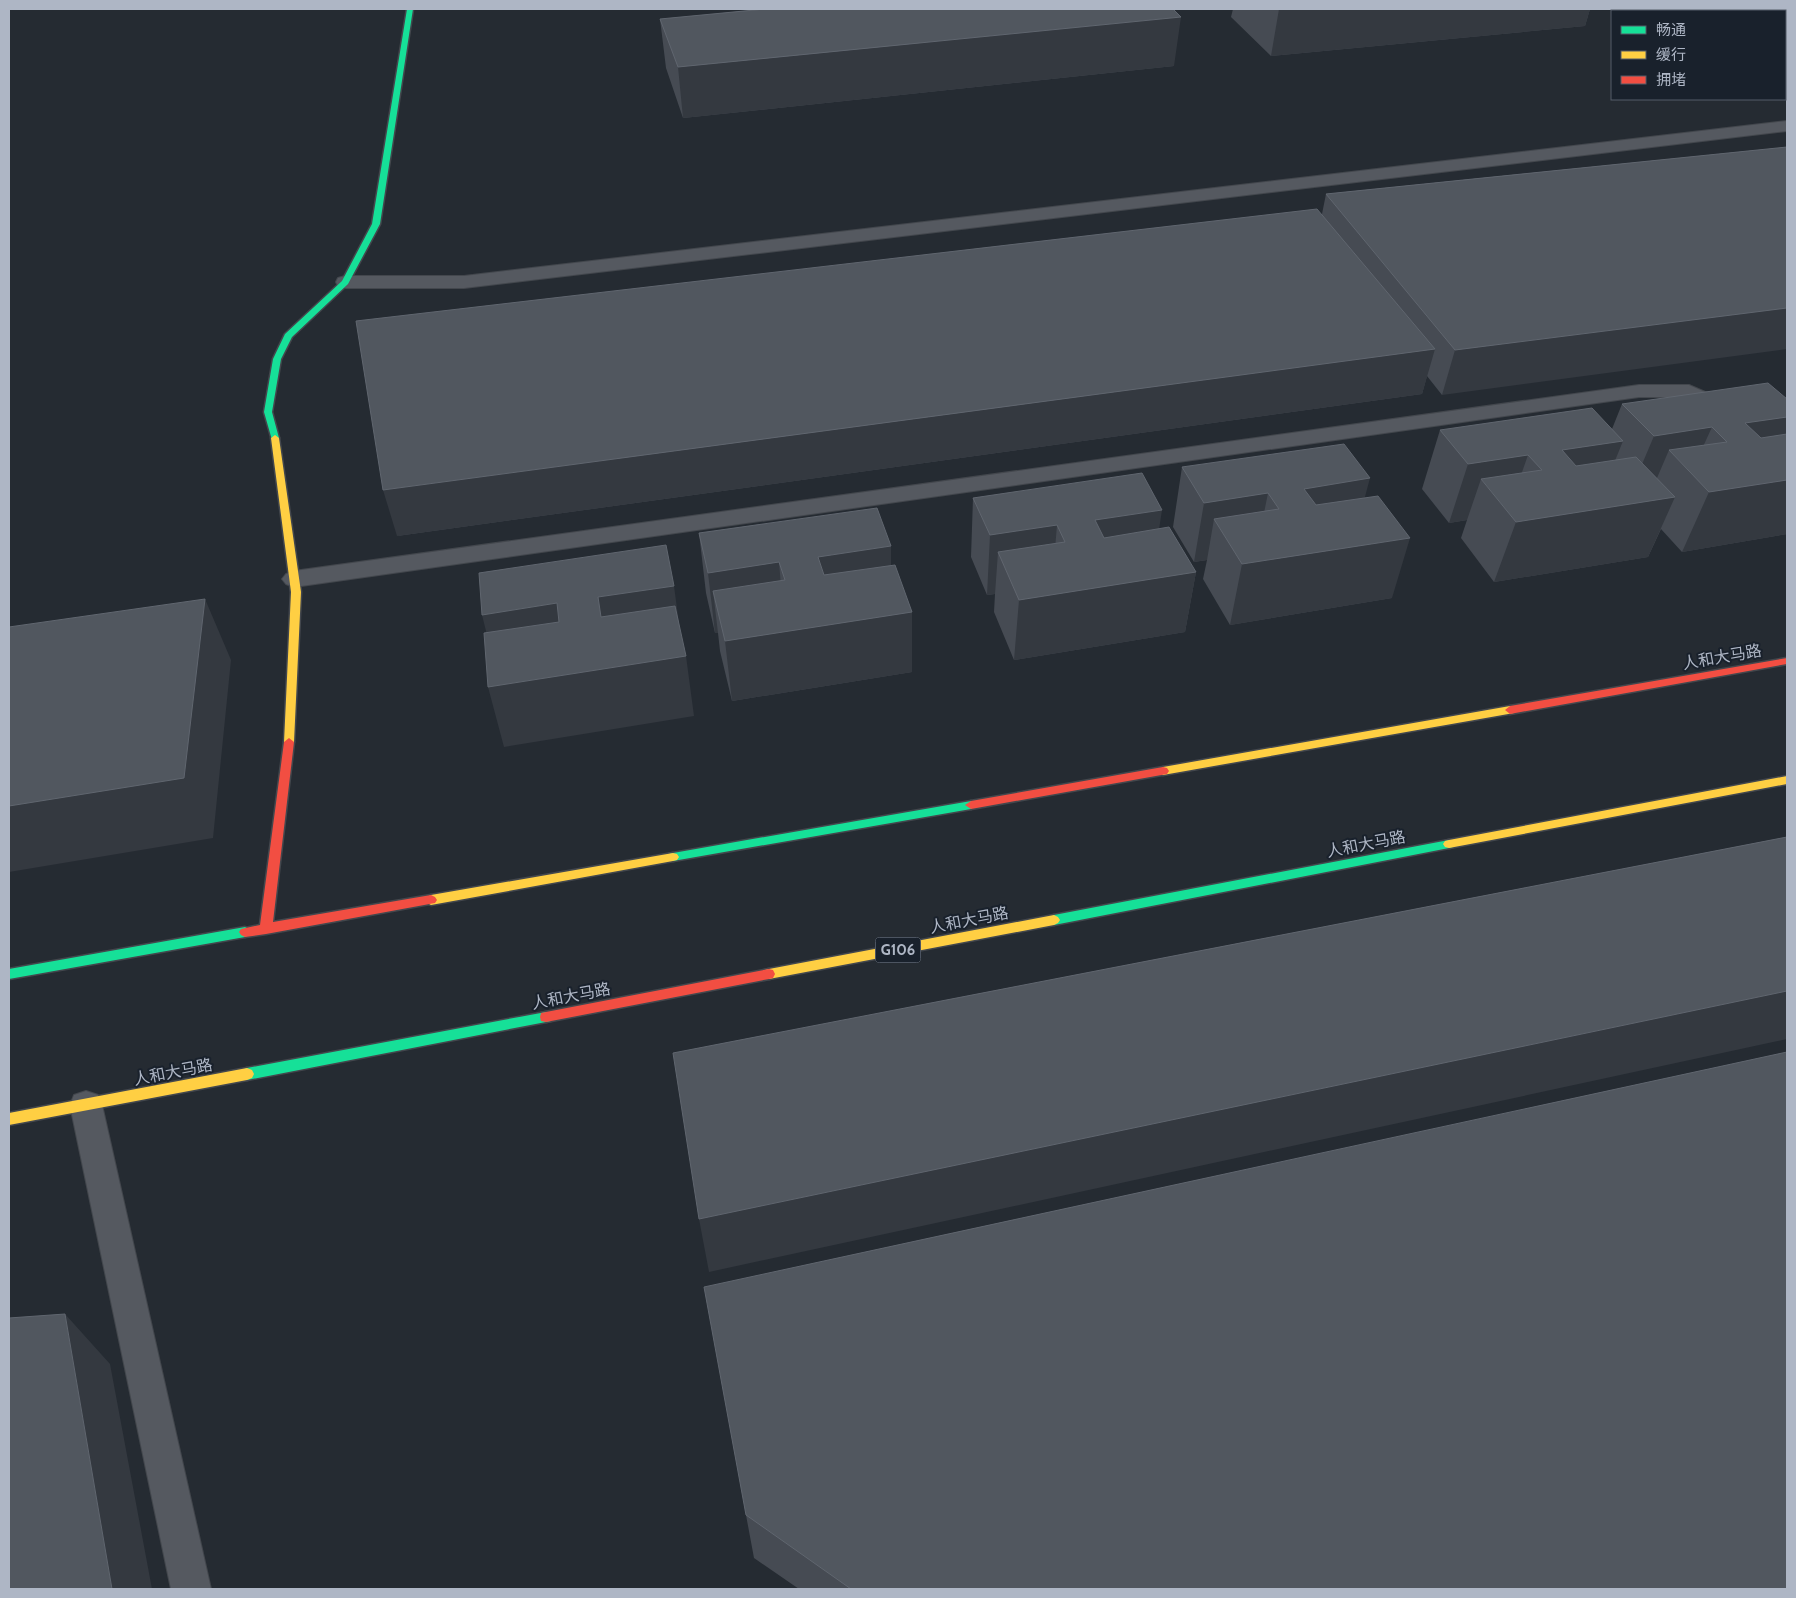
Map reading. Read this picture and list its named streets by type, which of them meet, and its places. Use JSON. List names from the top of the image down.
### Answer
{
  "streets": {
    "main road": ["人和大马路", "G106"]
  },
  "legend": ["畅通", "缓行", "拥堵"]
}
